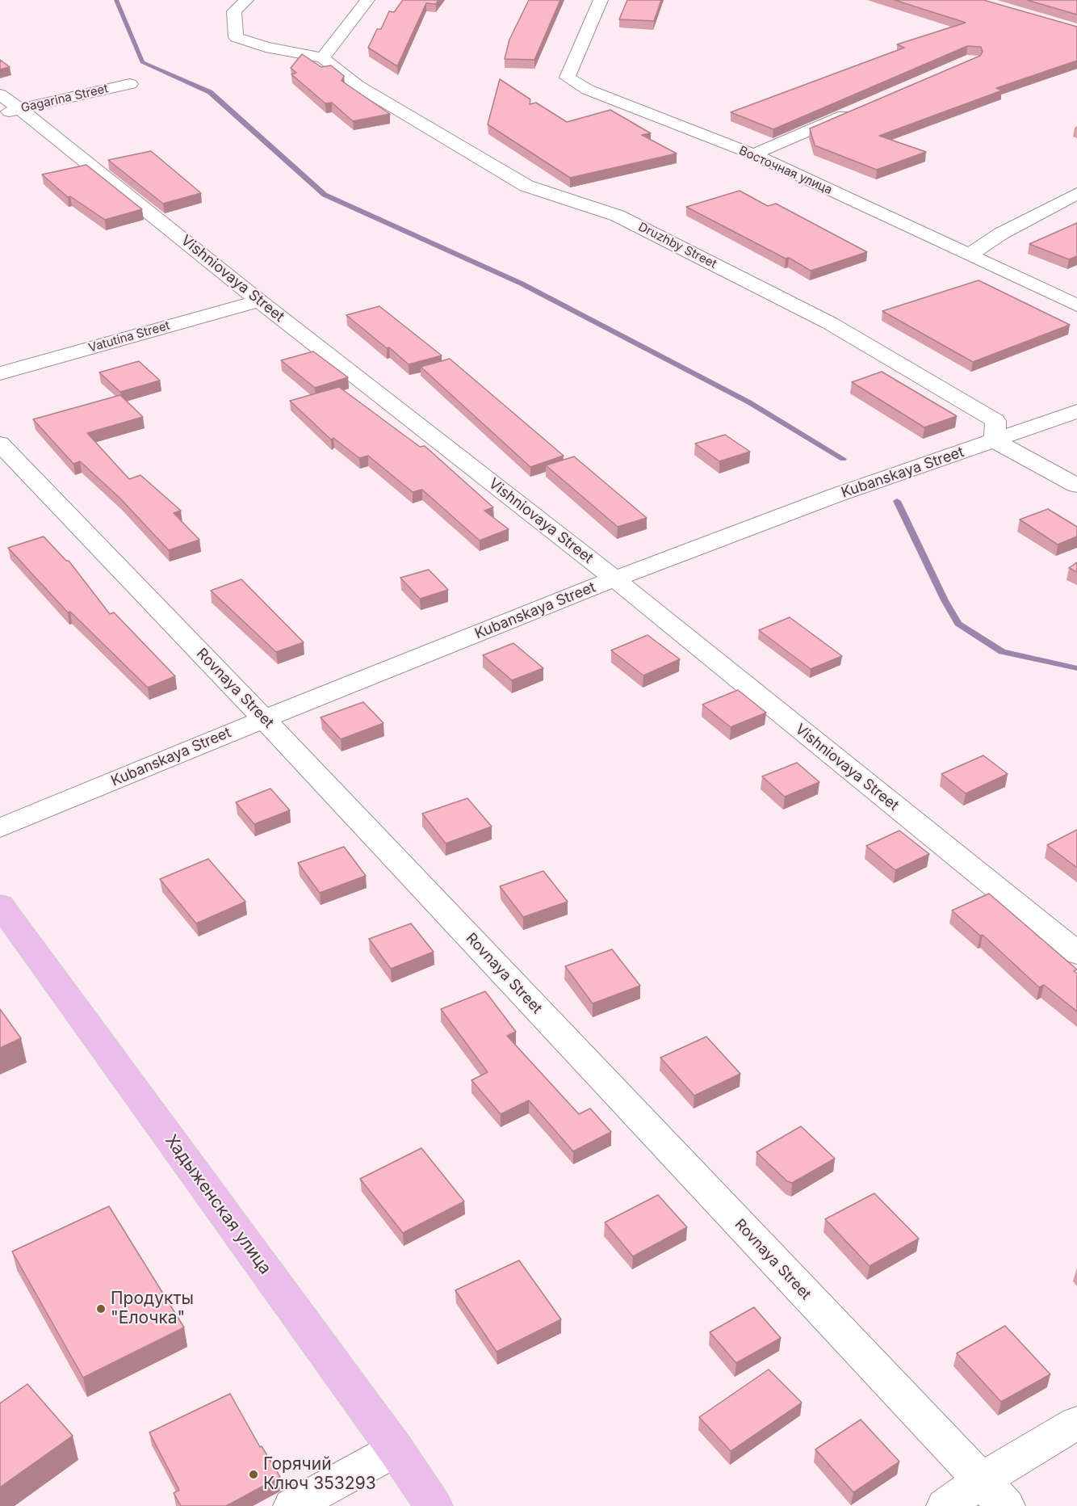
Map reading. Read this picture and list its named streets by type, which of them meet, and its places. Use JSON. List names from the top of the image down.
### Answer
{
  "streets": {
    "main road": ["Хадыженская улица"],
    "street": [
      "Gagarina Street",
      "Восточная улица",
      "Druzhby Street",
      "Vishniovaya Street",
      "Vatutina Street",
      "Kubanskaya Street",
      "Rovnaya Street"
    ]
  },
  "crossings": [
    ["Gagarina Street", "Vishniovaya Street"],
    ["Druzhby Street", "Kubanskaya Street"],
    ["Vishniovaya Street", "Vatutina Street"],
    ["Vishniovaya Street", "Kubanskaya Street"],
    ["Kubanskaya Street", "Rovnaya Street"]
  ],
  "places": ["Продукты \"Елочка\"", "Горячий Ключ 353293"]
}
